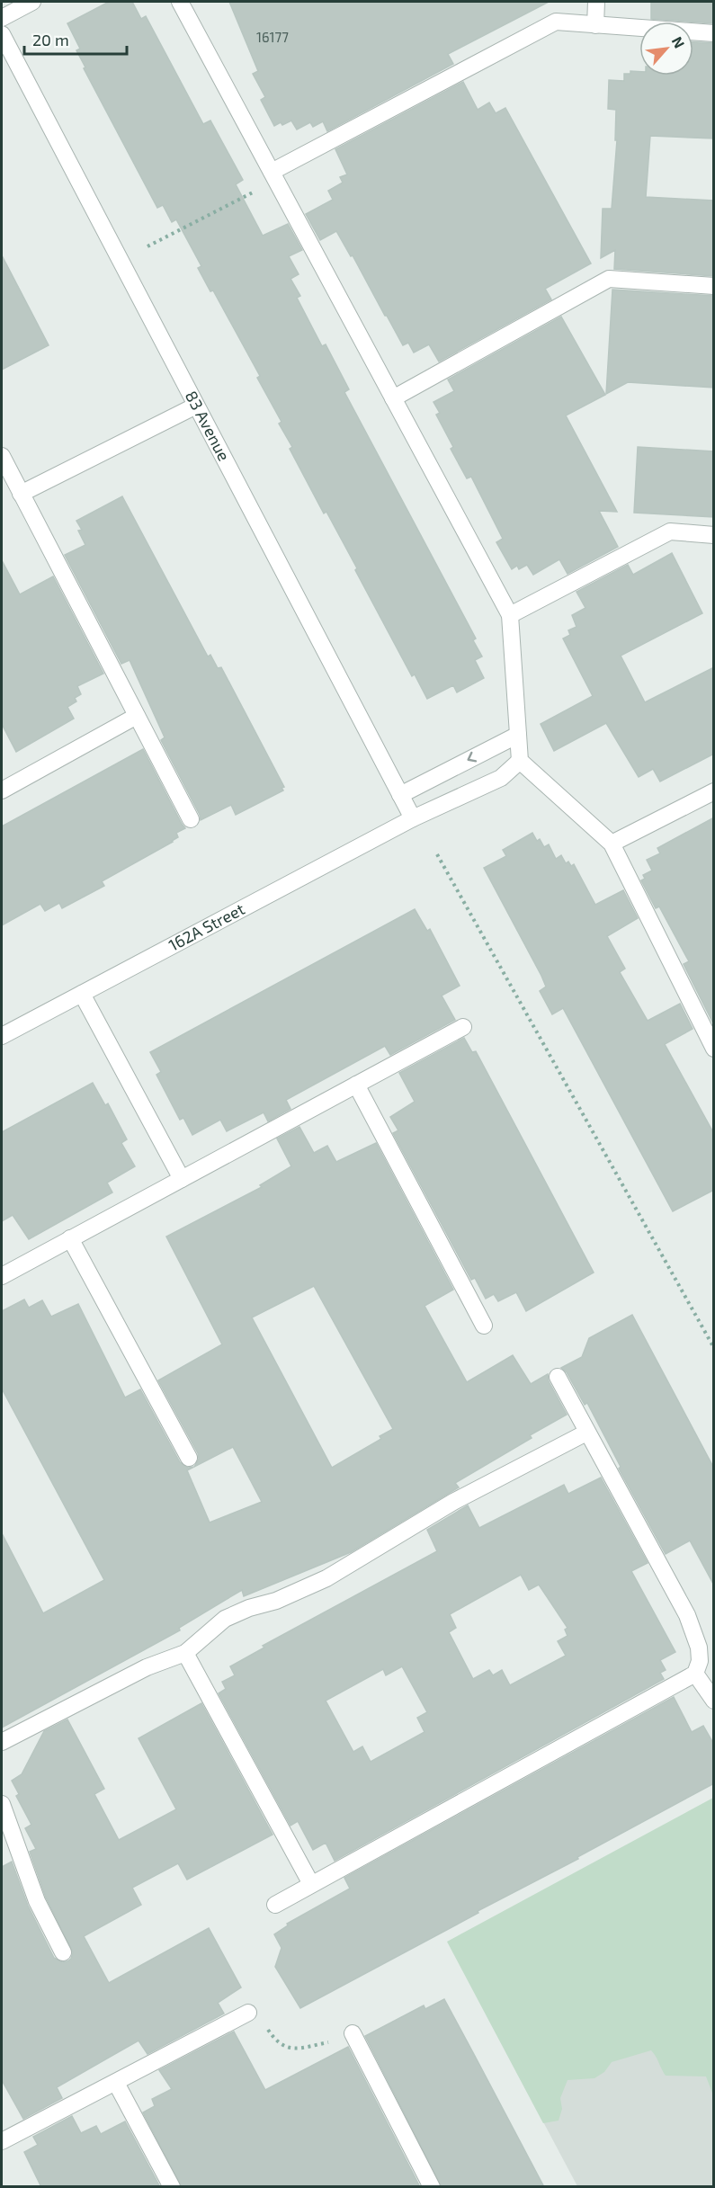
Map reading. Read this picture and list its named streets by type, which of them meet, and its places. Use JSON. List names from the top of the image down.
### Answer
{
  "streets": {
    "street": ["83 Avenue", "162A Street"]
  },
  "crossings": [
    ["83 Avenue", "162A Street"]
  ],
  "house_numbers": ["16177"],
  "scale_bar": "20 m",
  "north": "top right"
}
